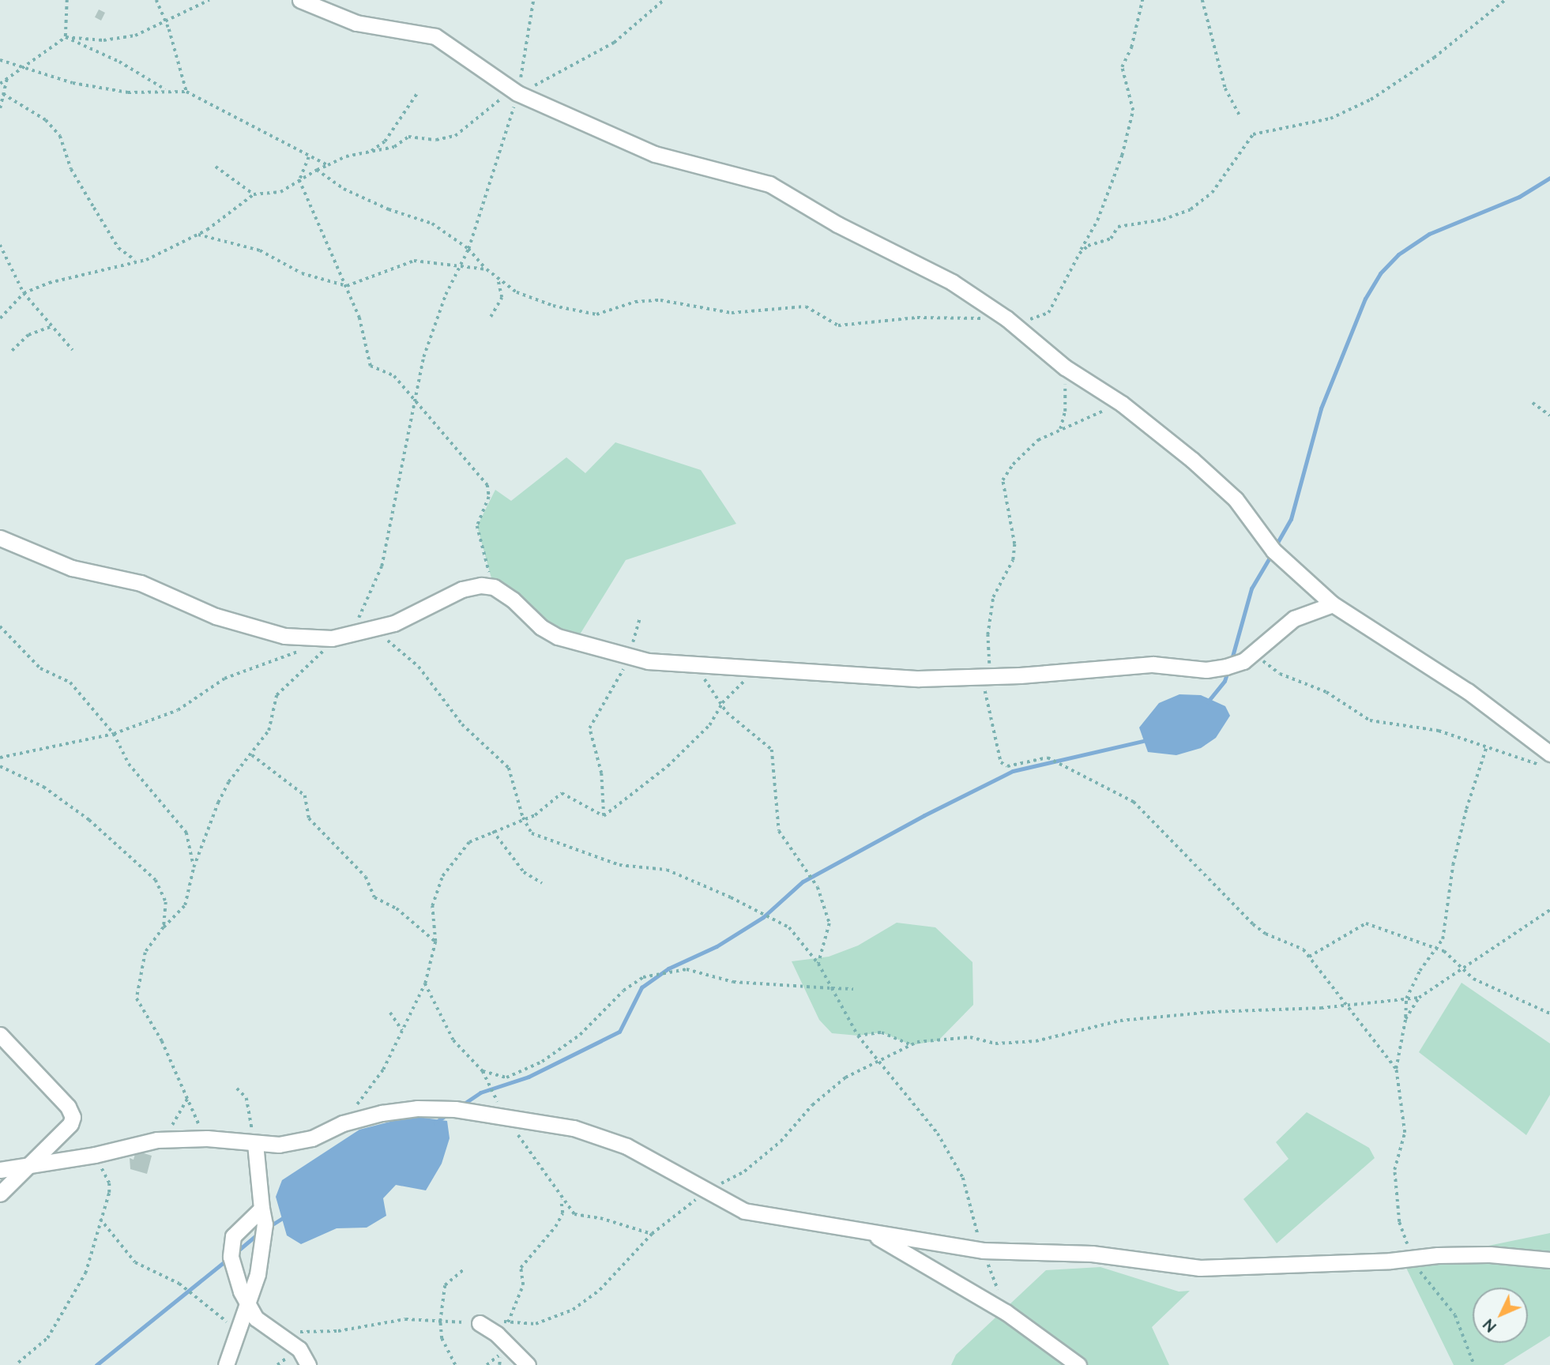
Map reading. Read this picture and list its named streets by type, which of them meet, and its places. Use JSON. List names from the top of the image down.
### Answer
{
  "north": "bottom left"
}
